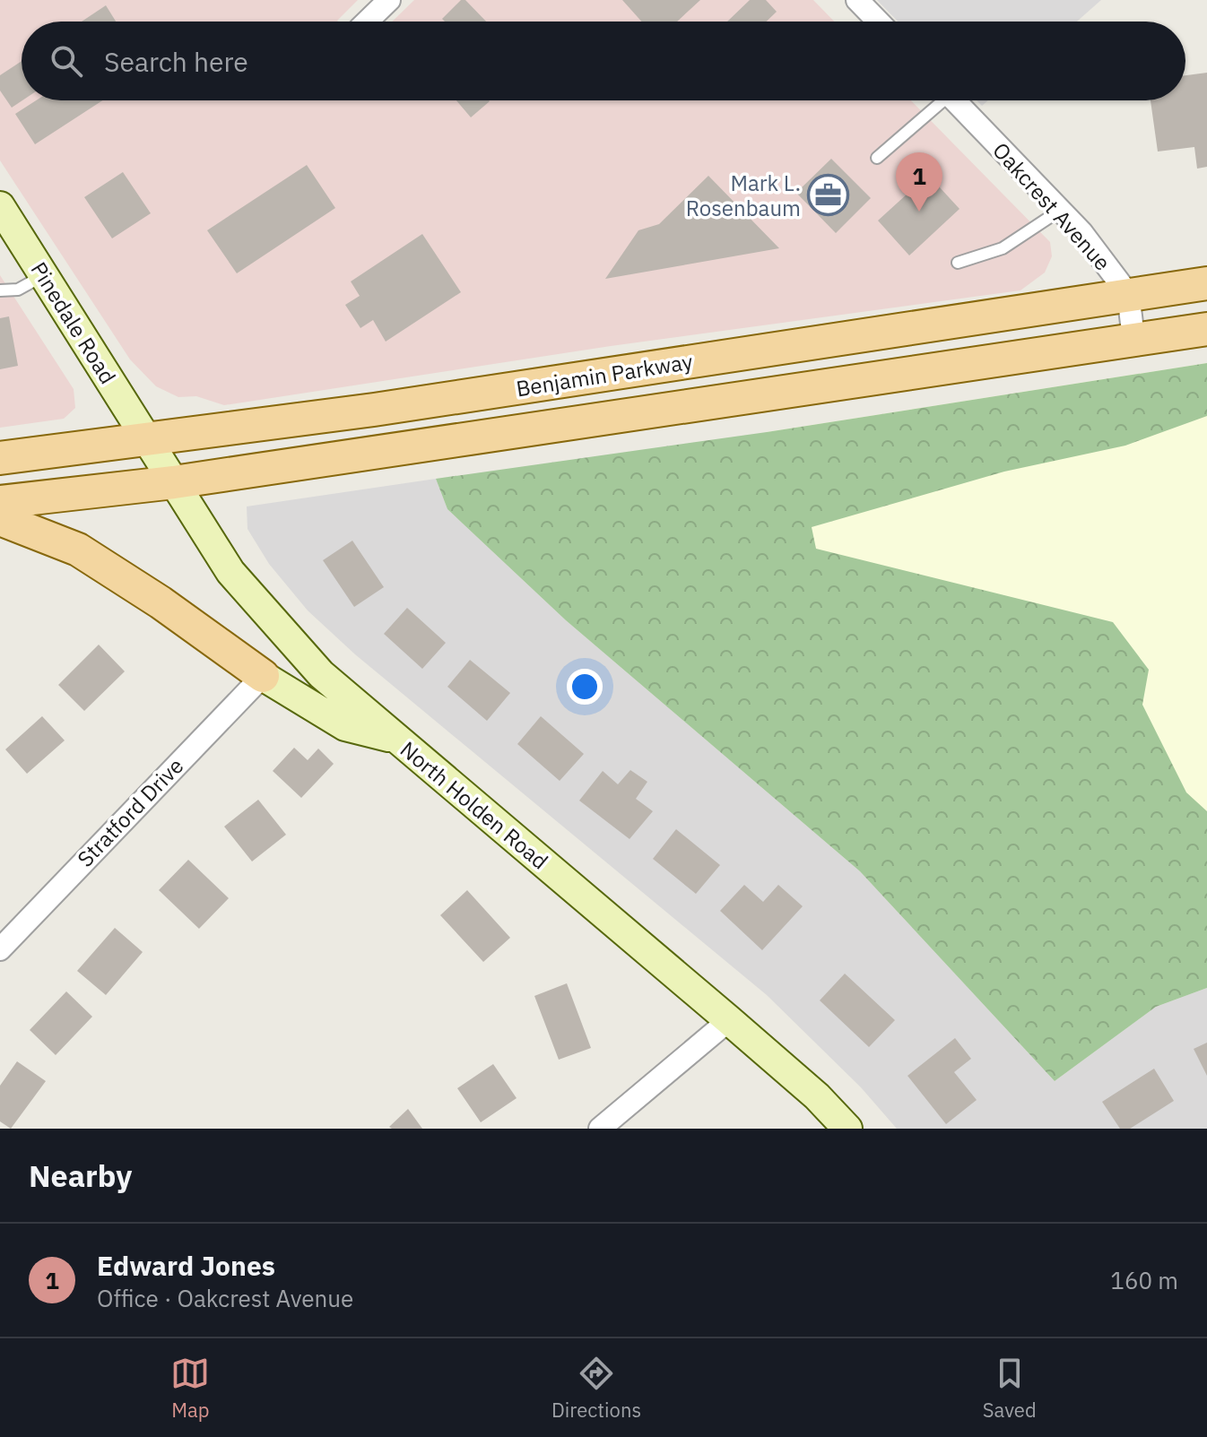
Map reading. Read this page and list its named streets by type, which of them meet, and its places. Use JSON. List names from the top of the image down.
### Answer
{
  "streets": {
    "main road": ["Pinedale Road", "Benjamin Parkway", "North Holden Road"],
    "street": ["Oakcrest Avenue", "Stratford Drive"]
  },
  "crossings": [
    ["Oakcrest Avenue", "Benjamin Parkway"],
    ["Pinedale Road", "Benjamin Parkway"],
    ["Pinedale Road", "North Holden Road"],
    ["Benjamin Parkway", "North Holden Road"]
  ],
  "places": {
    "office": ["Mark L. Rosenbaum"]
  },
  "page": {
    "search": "Search here",
    "pins": "1",
    "heading": "Nearby",
    "list": [
      {
        "mark": "1",
        "name": "Edward Jones",
        "note": "Office · Oakcrest Avenue",
        "value": "160 m"
      }
    ],
    "nav": ["Map", "Directions", "Saved"]
  }
}
